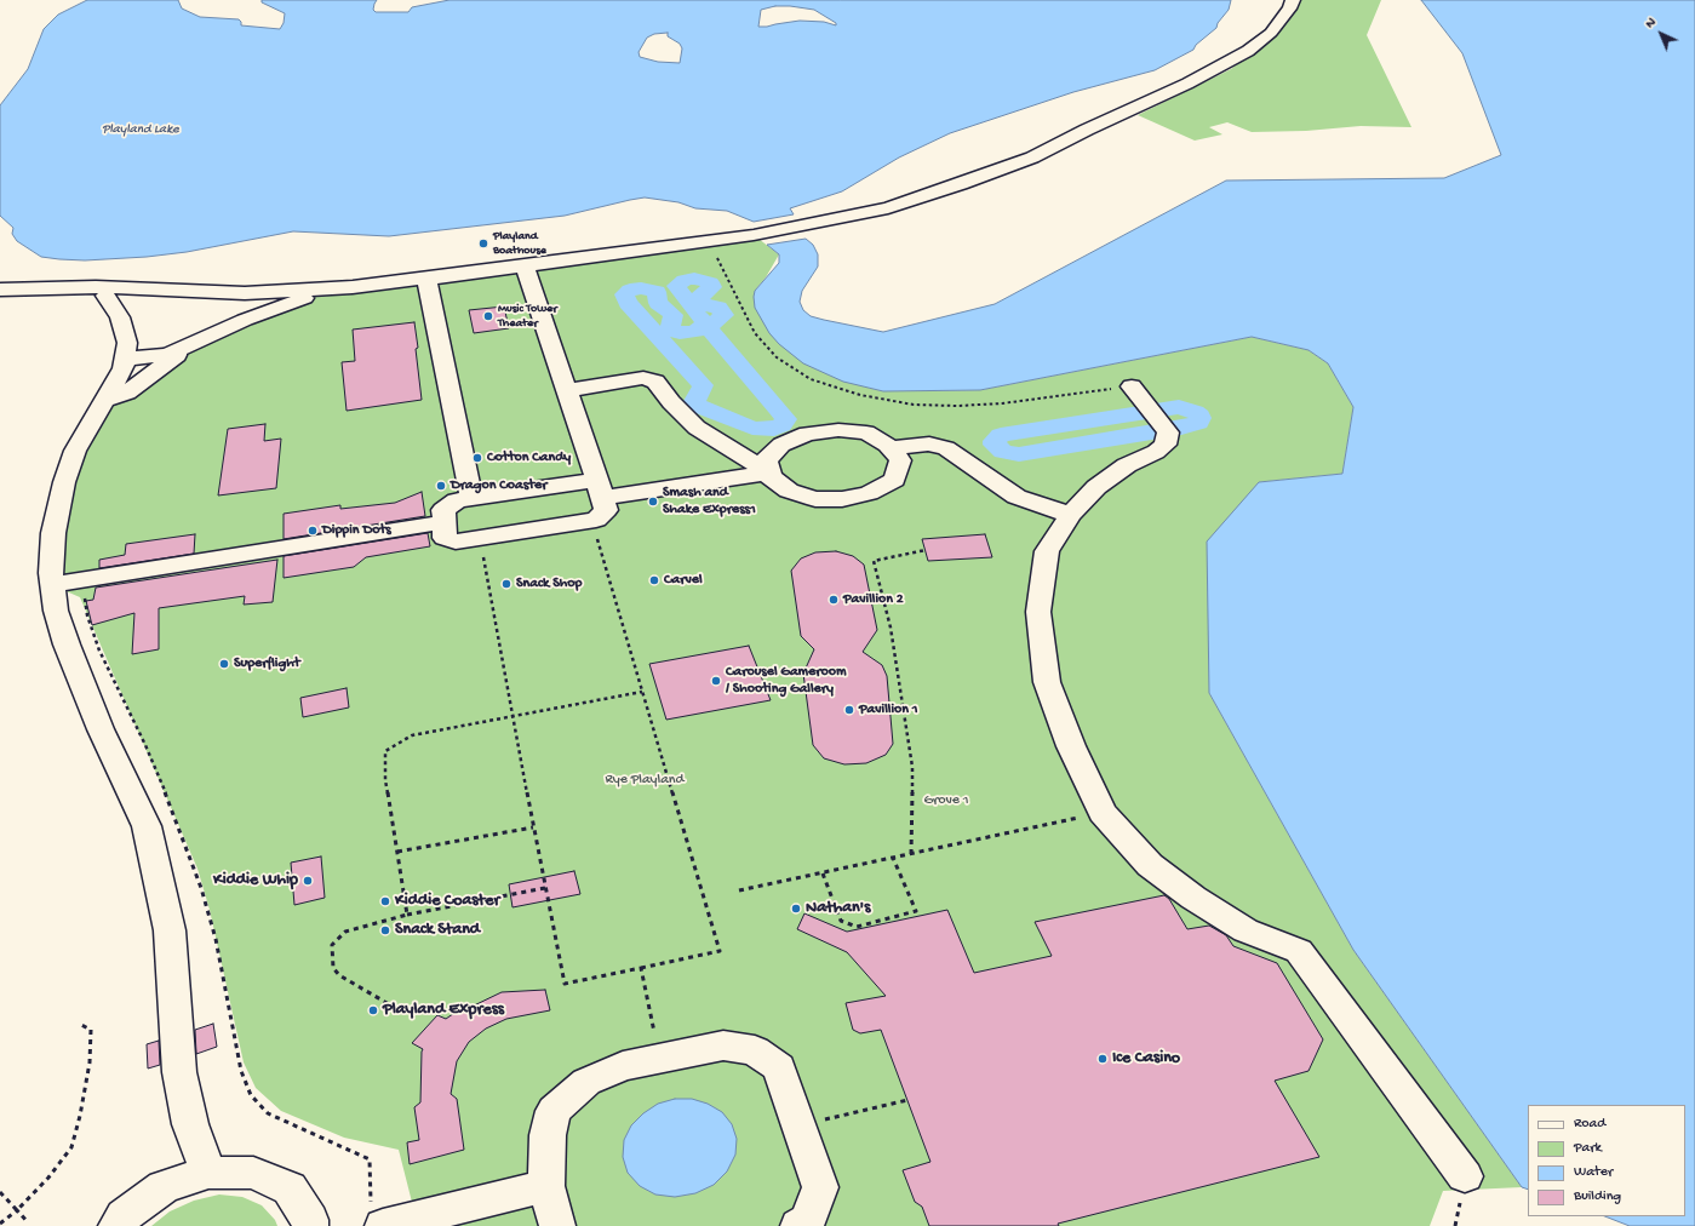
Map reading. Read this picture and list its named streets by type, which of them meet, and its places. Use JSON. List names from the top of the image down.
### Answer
{
  "water": ["Playland Lake"],
  "parks": ["Rye Playland", "Grove 1"],
  "places": [
    "Playland Boathouse",
    "Music Tower Theater",
    "Cotton Candy",
    "Dragon Coaster",
    "Smash and Shake Express1",
    "Dippin Dots",
    "Carvel",
    "Snack Shop",
    "Pavillion 2",
    "Superflight",
    "Carousel Gameroom / Shooting Gallery",
    "Pavillion 1",
    "Kiddie Whip",
    "Kiddie Coaster",
    "Nathan's",
    "Snack Stand",
    "Playland Express",
    "Ice Casino"
  ],
  "legend": [
    "Road",
    "Park",
    "Water",
    "Building"
  ],
  "north": "top left"
}
